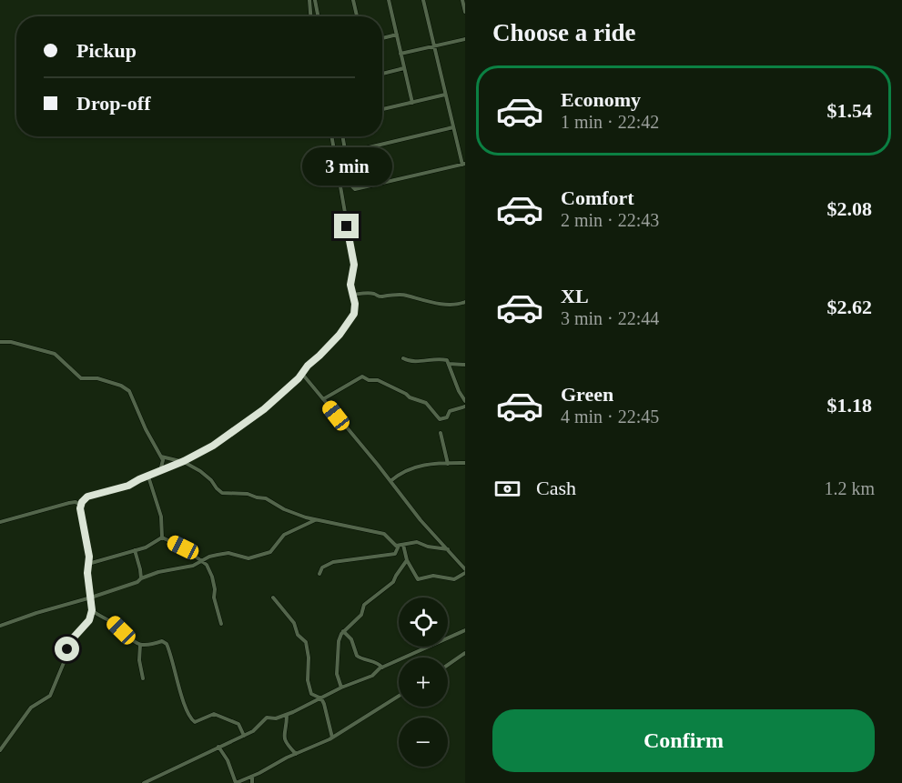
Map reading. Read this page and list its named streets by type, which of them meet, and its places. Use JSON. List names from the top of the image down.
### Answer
{
  "page": {
    "heading": "Choose a ride",
    "banner": ["Pickup", "Drop-off"],
    "list": [
      {
        "name": "Economy",
        "note": "1 min · 22:42",
        "value": "$1.54"
      },
      {
        "name": "Comfort",
        "note": "2 min · 22:43",
        "value": "$2.08"
      },
      {
        "name": "XL",
        "note": "3 min · 22:44",
        "value": "$2.62"
      },
      {
        "name": "Green",
        "note": "4 min · 22:45",
        "value": "$1.18"
      }
    ],
    "bubble": "3 min",
    "pay": ["Cash", "1.2 km"],
    "map_buttons": ["+", "−"],
    "buttons": "Confirm"
  }
}
